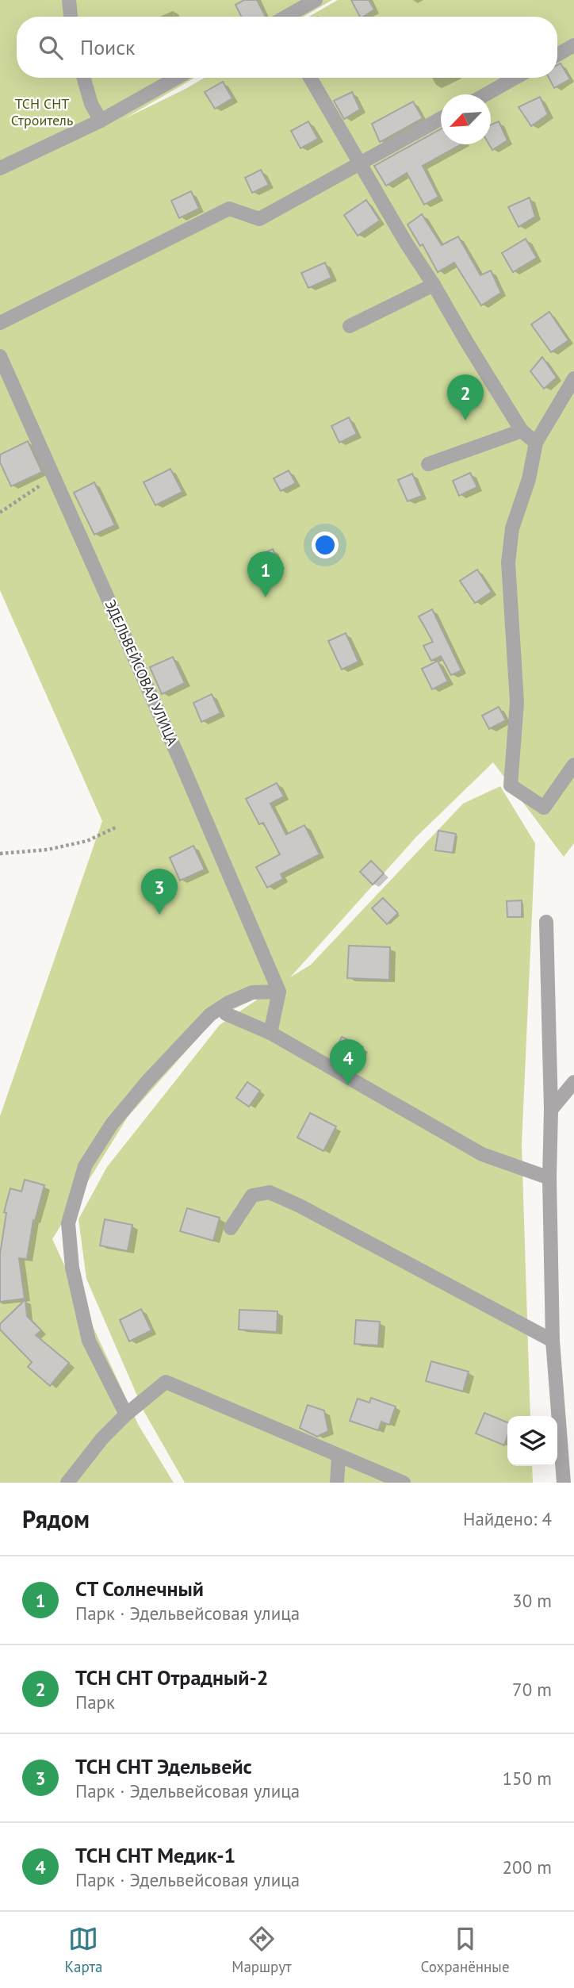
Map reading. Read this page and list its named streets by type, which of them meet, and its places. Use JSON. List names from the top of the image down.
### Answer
{
  "streets": {
    "street": ["ЭДЕЛЬВЕЙСОВАЯ УЛИЦА"]
  },
  "parks": ["ТСН СНТ Строитель"],
  "north": "bottom left",
  "page": {
    "search": "Поиск",
    "pins": [
      "2",
      "1",
      "3",
      "4"
    ],
    "heading": ["Рядом", "Найдено: 4"],
    "list": [
      {
        "mark": "1",
        "name": "СТ Солнечный",
        "note": "Парк · Эдельвейсовая улица",
        "value": "30 m"
      },
      {
        "mark": "2",
        "name": "ТСН СНТ Отрадный-2",
        "note": "Парк",
        "value": "70 m"
      },
      {
        "mark": "3",
        "name": "ТСН СНТ Эдельвейс",
        "note": "Парк · Эдельвейсовая улица",
        "value": "150 m"
      },
      {
        "mark": "4",
        "name": "ТСН СНТ Медик-1",
        "note": "Парк · Эдельвейсовая улица",
        "value": "200 m"
      }
    ],
    "nav": ["Карта", "Маршрут", "Сохранённые"]
  }
}
